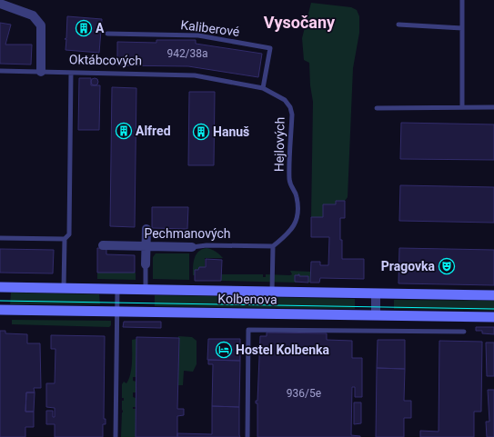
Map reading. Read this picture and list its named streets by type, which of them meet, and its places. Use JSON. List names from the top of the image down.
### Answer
{
  "streets": {
    "main road": ["Kolbenova"],
    "street": ["Pechmanových"],
    "lane": ["Kaliberové", "Oktábcových", "Hejlových"]
  },
  "crossings": [
    ["Kaliberové", "Oktábcových"],
    ["Kaliberové", "Hejlových"],
    ["Oktábcových", "Hejlových"],
    ["Hejlových", "Pechmanových"]
  ],
  "districts": ["Vysočany"],
  "places": {
    "building": ["A", "Alfred", "Hanuš"],
    "theatre": ["Pragovka"],
    "hotel": ["Hostel Kolbenka"]
  },
  "house_numbers": ["942/38a", "936/5e"]
}
